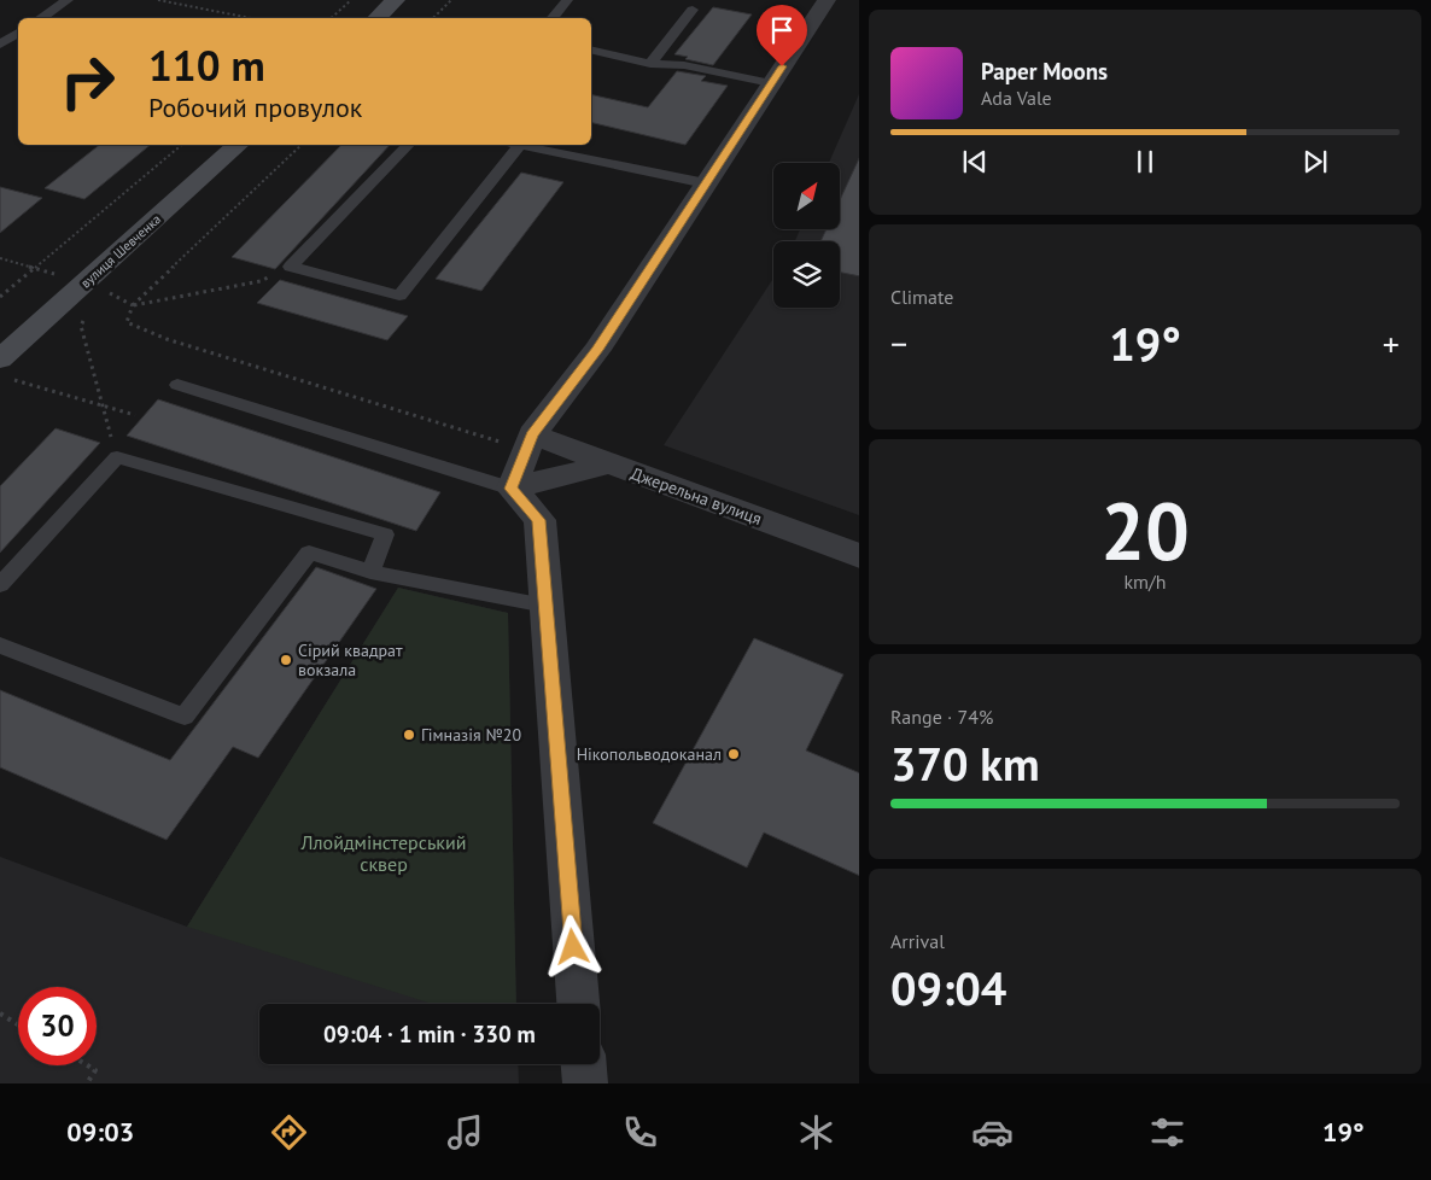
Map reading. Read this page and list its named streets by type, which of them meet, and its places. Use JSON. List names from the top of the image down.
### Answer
{
  "streets": {
    "street": ["вулиця Шевченка", "Джерельна вулиця"]
  },
  "parks": ["Ллойдмінстерський сквер"],
  "places": ["Сірий квадрат вокзала", "Гімназія №20", "Нікопольводоканал"],
  "north": "top right",
  "page": {
    "turn": ["110 m", "Робочий провулок"],
    "song": ["Paper Moons", "Ada Vale"],
    "tile": [
      "Climate",
      ["20", "km/h"],
      ["Range · 74%", "370 km"],
      ["Arrival", "09:04"]
    ],
    "heat": ["−", "19°", "+"],
    "limit": "30",
    "trip": "09:04 · 1 min · 330 m",
    "tabs": ["09:03", "19°"]
  }
}
